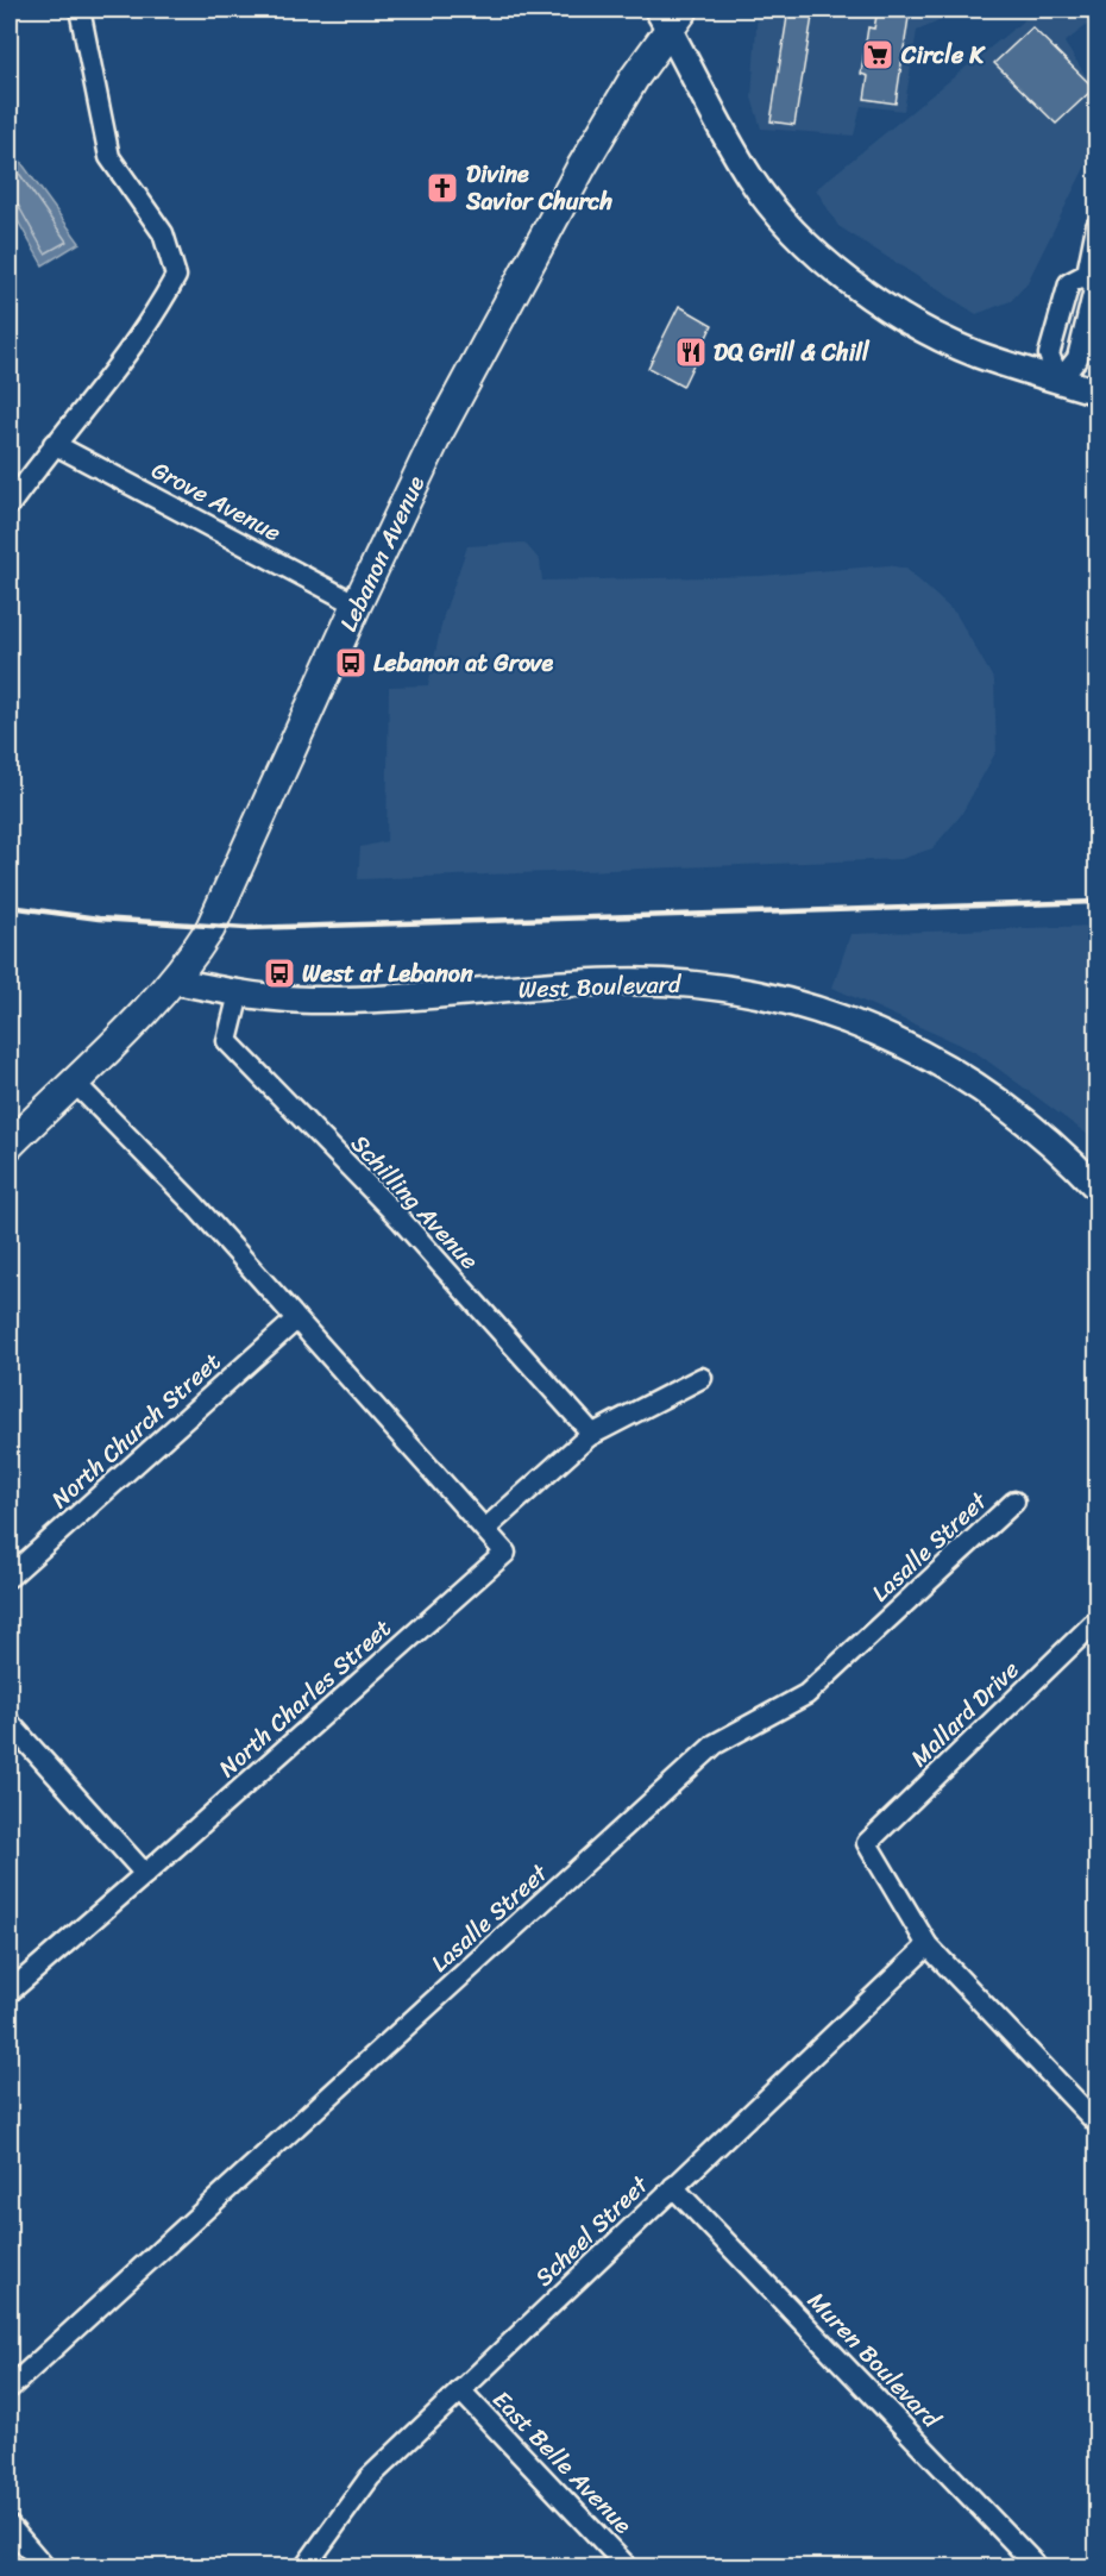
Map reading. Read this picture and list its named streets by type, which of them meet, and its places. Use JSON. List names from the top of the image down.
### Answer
{
  "streets": {
    "main road": ["Lebanon Avenue"],
    "street": [
      "Grove Avenue",
      "West Boulevard",
      "Schilling Avenue",
      "North Church Street",
      "Lasalle Street",
      "North Charles Street",
      "Mallard Drive",
      "Scheel Street",
      "Muren Boulevard",
      "East Belle Avenue"
    ]
  },
  "crossings": [
    ["Grove Avenue", "Lebanon Avenue"],
    ["Lebanon Avenue", "West Boulevard"],
    ["West Boulevard", "Schilling Avenue"],
    ["Mallard Drive", "Scheel Street"],
    ["Scheel Street", "Muren Boulevard"],
    ["Scheel Street", "East Belle Avenue"]
  ],
  "places": {
    "supermarket": ["Circle K"],
    "church": ["Divine Savior Church"],
    "restaurant": ["DQ Grill & Chill"],
    "bus stop": ["Lebanon at Grove", "West at Lebanon"]
  }
}
